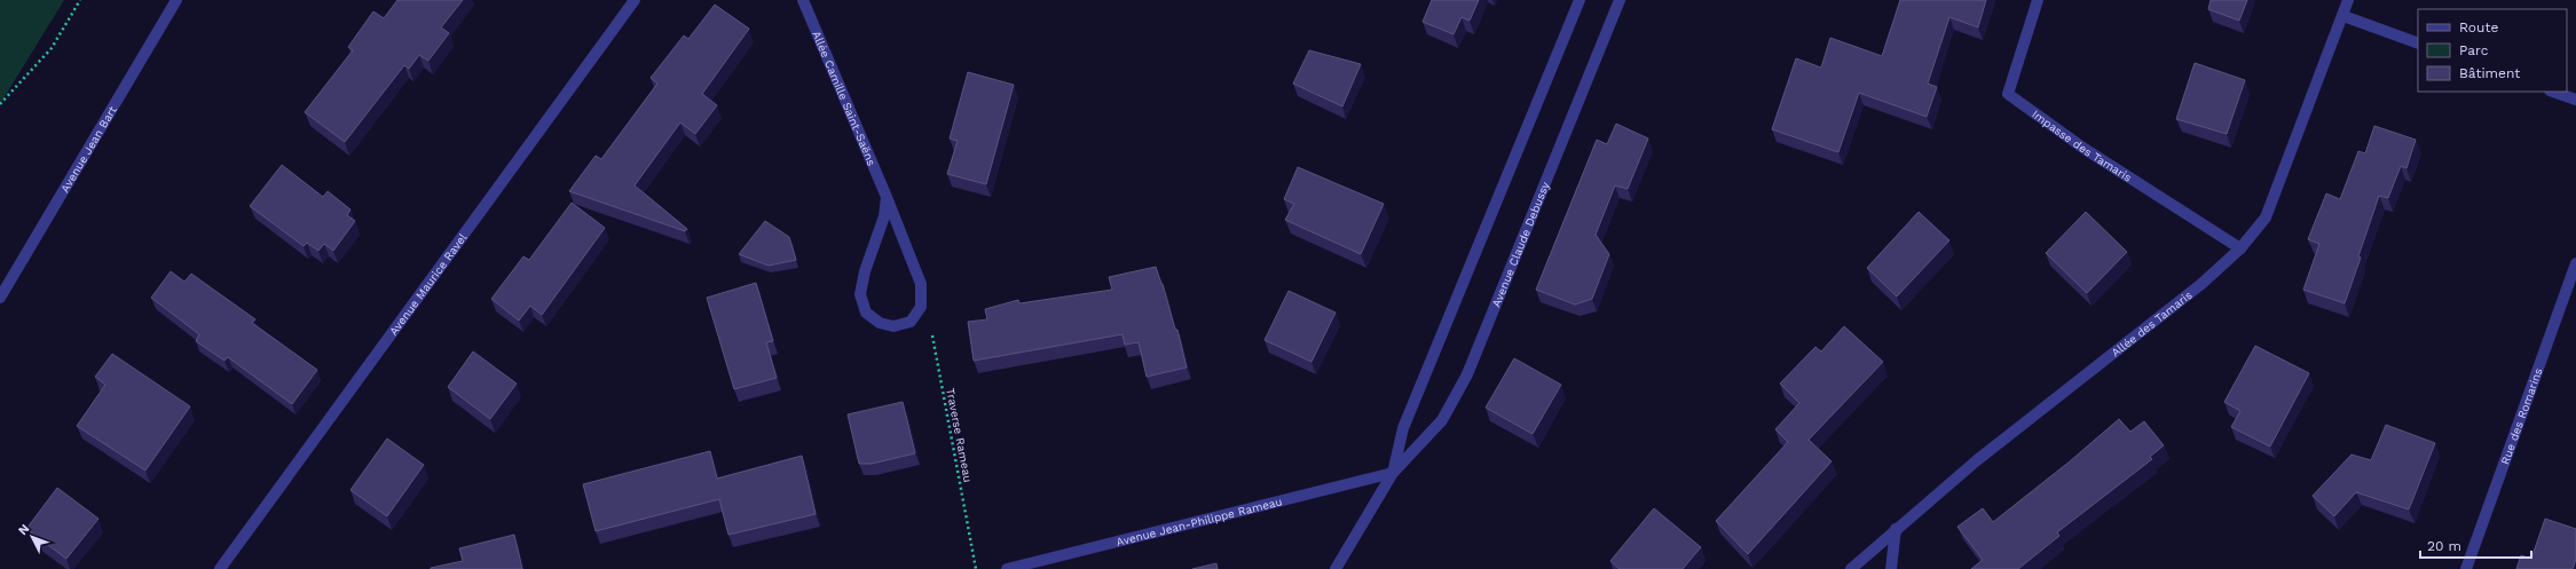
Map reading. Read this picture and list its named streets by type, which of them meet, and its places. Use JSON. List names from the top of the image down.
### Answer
{
  "streets": {
    "street": [
      "Allée Camille Saint-Saëns",
      "Impasse des Tamaris",
      "Avenue Jean Bart",
      "Avenue Claude Debussy",
      "Avenue Maurice Ravel",
      "Allée des Tamaris",
      "Rue des Romarins",
      "Avenue Jean-Philippe Rameau"
    ],
    "path": ["Traverse Rameau"]
  },
  "crossings": [
    ["Allée Camille Saint-Saëns", "Traverse Rameau"],
    ["Impasse des Tamaris", "Allée des Tamaris"],
    ["Avenue Claude Debussy", "Avenue Jean-Philippe Rameau"]
  ],
  "legend": ["Route", "Parc", "Bâtiment"],
  "scale_bar": "20 m",
  "north": "top left"
}
